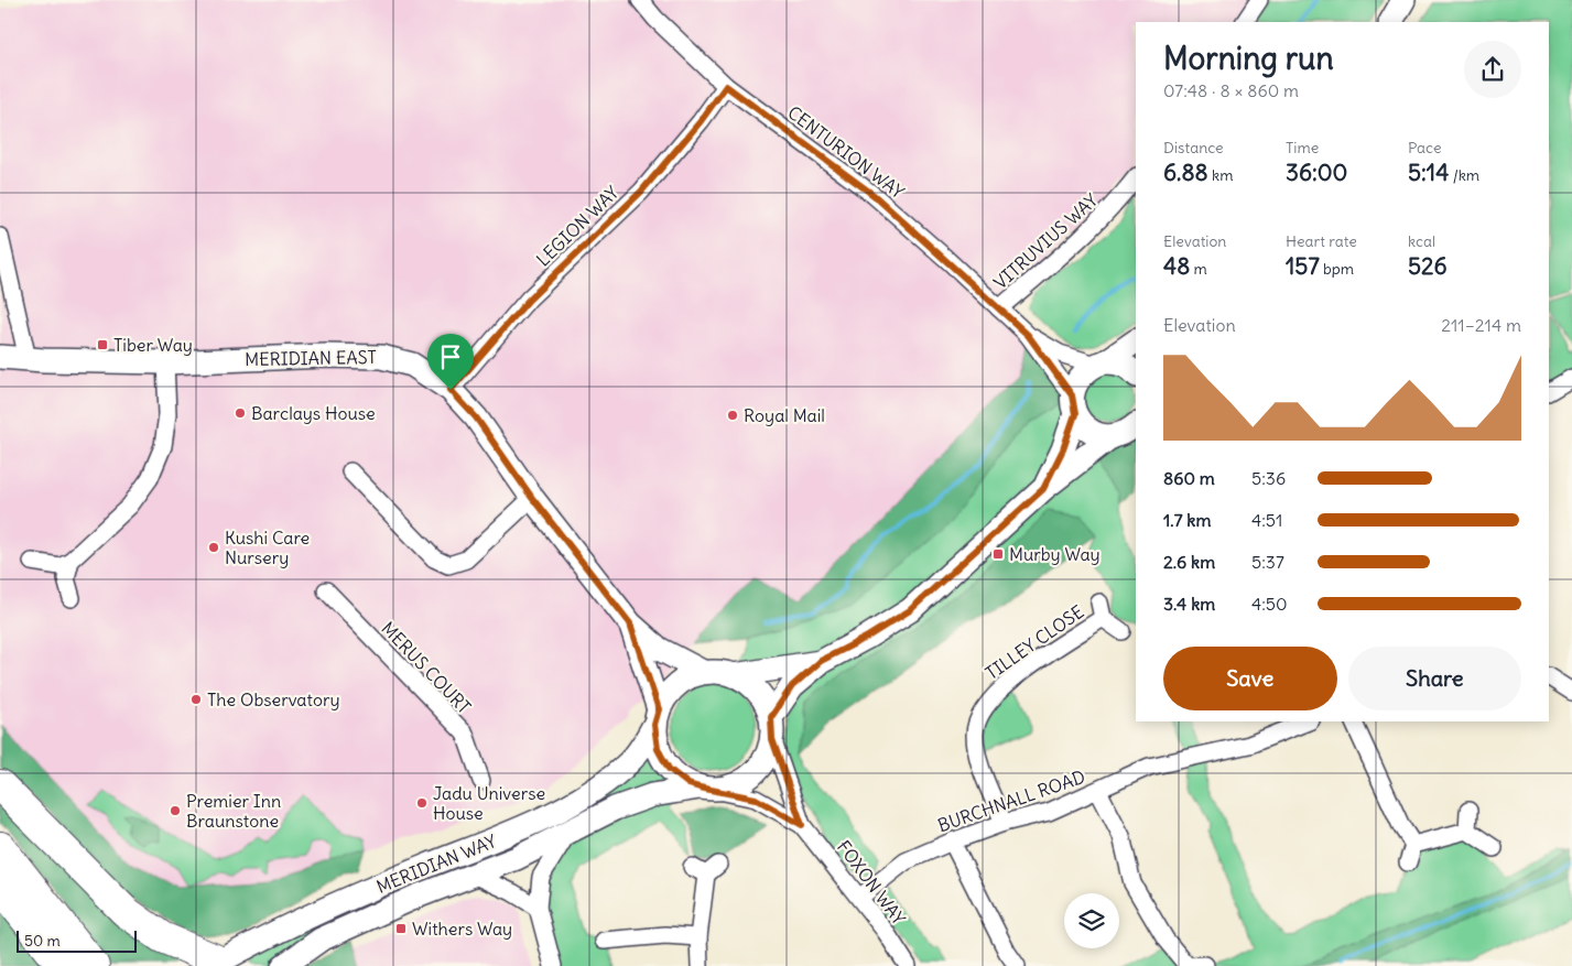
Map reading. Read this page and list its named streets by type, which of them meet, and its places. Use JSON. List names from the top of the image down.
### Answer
{
  "streets": {
    "street": [
      "CENTURION WAY",
      "LEGION WAY",
      "VITRUVIUS WAY",
      "MERIDIAN EAST",
      "TILLEY CLOSE",
      "MERUS COURT",
      "BURCHNALL ROAD",
      "MERIDIAN WAY",
      "FOXON WAY"
    ]
  },
  "crossings": [
    ["CENTURION WAY", "LEGION WAY"],
    ["CENTURION WAY", "VITRUVIUS WAY"],
    ["LEGION WAY", "MERIDIAN EAST"],
    ["MERIDIAN EAST", "MERIDIAN WAY"],
    ["MERIDIAN EAST", "FOXON WAY"],
    ["TILLEY CLOSE", "BURCHNALL ROAD"],
    ["BURCHNALL ROAD", "FOXON WAY"],
    ["MERIDIAN WAY", "FOXON WAY"]
  ],
  "places": {
    "transit": ["Tiber Way", "Murby Way", "Withers Way"],
    "other": [
      "Barclays House",
      "Royal Mail",
      "Kushi Care Nursery",
      "The Observatory",
      "Jadu Universe House",
      "Premier Inn Braunstone"
    ]
  },
  "scale_bar": "50 m",
  "page": {
    "heading": ["Morning run", "07:48 · 8 × 860 m"],
    "stats": [
      ["Distance", "6.88 km"],
      ["Time", "36:00"],
      ["Pace", "5:14 /km"],
      ["Elevation", "48 m"],
      ["Heart rate", "157 bpm"],
      ["kcal", "526"]
    ],
    "chart": ["Elevation", "211–214 m"],
    "list": [
      {
        "name": "860 m",
        "note": "5:36"
      },
      {
        "name": "1.7 km",
        "note": "4:51"
      },
      {
        "name": "2.6 km",
        "note": "5:37"
      },
      {
        "name": "3.4 km",
        "note": "4:50"
      }
    ],
    "buttons": ["Save", "Share"],
    "scale": "50 m"
  }
}
